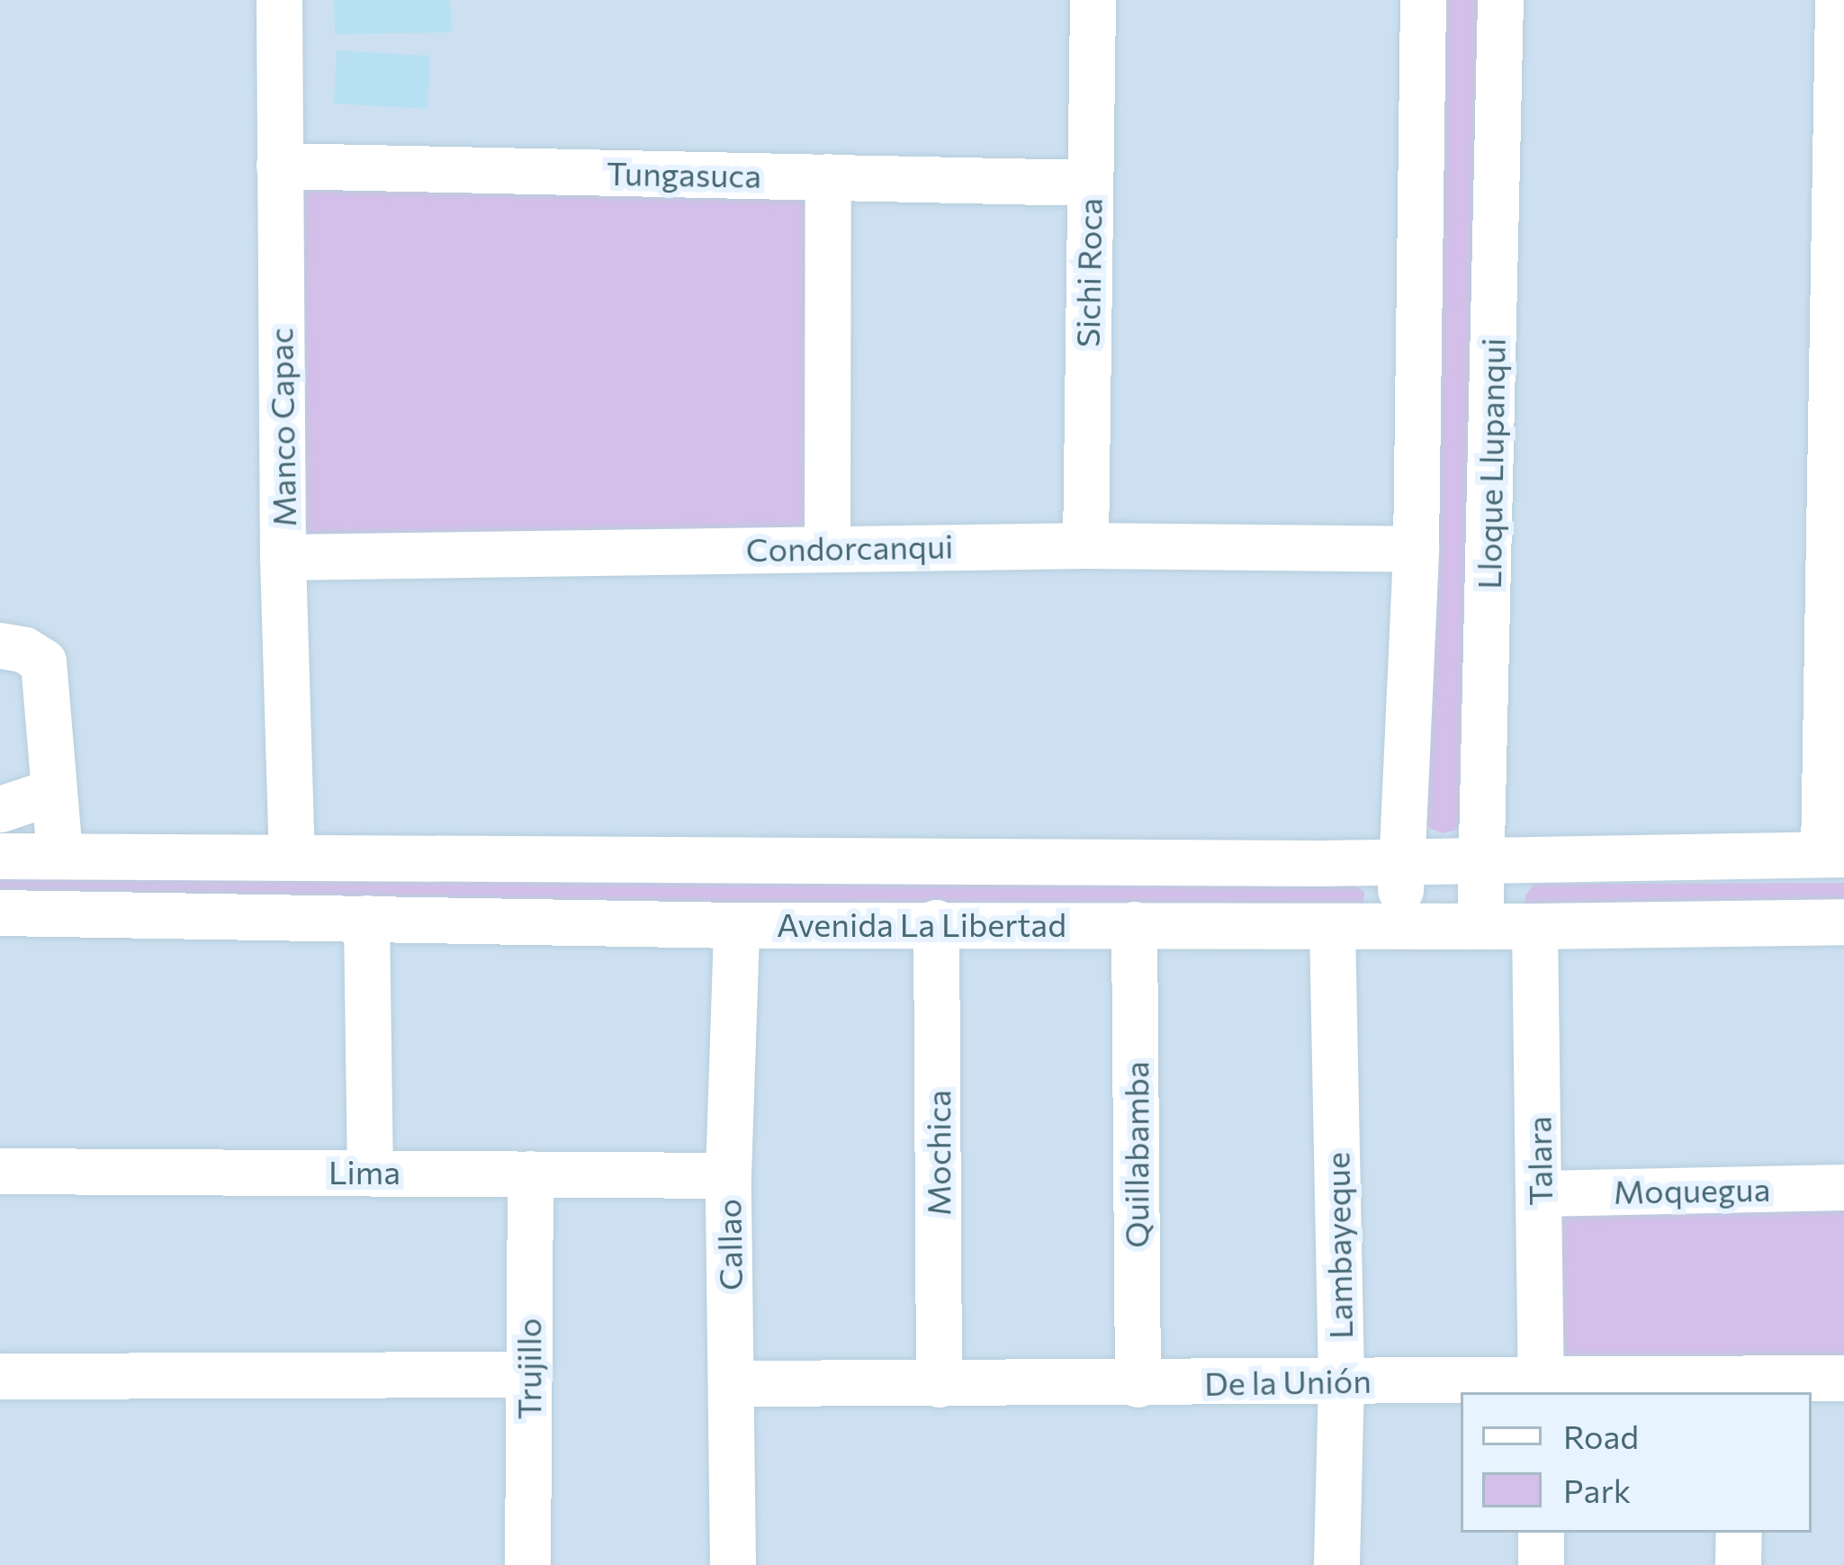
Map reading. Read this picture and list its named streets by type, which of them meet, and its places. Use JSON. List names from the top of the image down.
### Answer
{
  "streets": {
    "street": [
      "Tungasuca",
      "Sichi Roca",
      "Manco Capac",
      "Lloque Llupanqui",
      "Condorcanqui",
      "Avenida La Libertad",
      "Mochica",
      "Quillabamba",
      "Talara",
      "Lima",
      "Moquegua",
      "Callao",
      "Lambayeque",
      "Trujillo",
      "De la Unión"
    ]
  },
  "crossings": [
    ["Tungasuca", "Sichi Roca"],
    ["Tungasuca", "Manco Capac"],
    ["Sichi Roca", "Condorcanqui"],
    ["Manco Capac", "Condorcanqui"],
    ["Manco Capac", "Avenida La Libertad"],
    ["Lloque Llupanqui", "Avenida La Libertad"],
    ["Avenida La Libertad", "Mochica"],
    ["Avenida La Libertad", "Quillabamba"],
    ["Avenida La Libertad", "Talara"],
    ["Avenida La Libertad", "Callao"],
    ["Avenida La Libertad", "Lambayeque"],
    ["Mochica", "De la Unión"],
    ["Quillabamba", "De la Unión"],
    ["Talara", "Moquegua"],
    ["Talara", "De la Unión"],
    ["Lima", "Callao"],
    ["Lima", "Trujillo"],
    ["Callao", "De la Unión"],
    ["Lambayeque", "De la Unión"]
  ],
  "legend": ["Road", "Park"]
}
